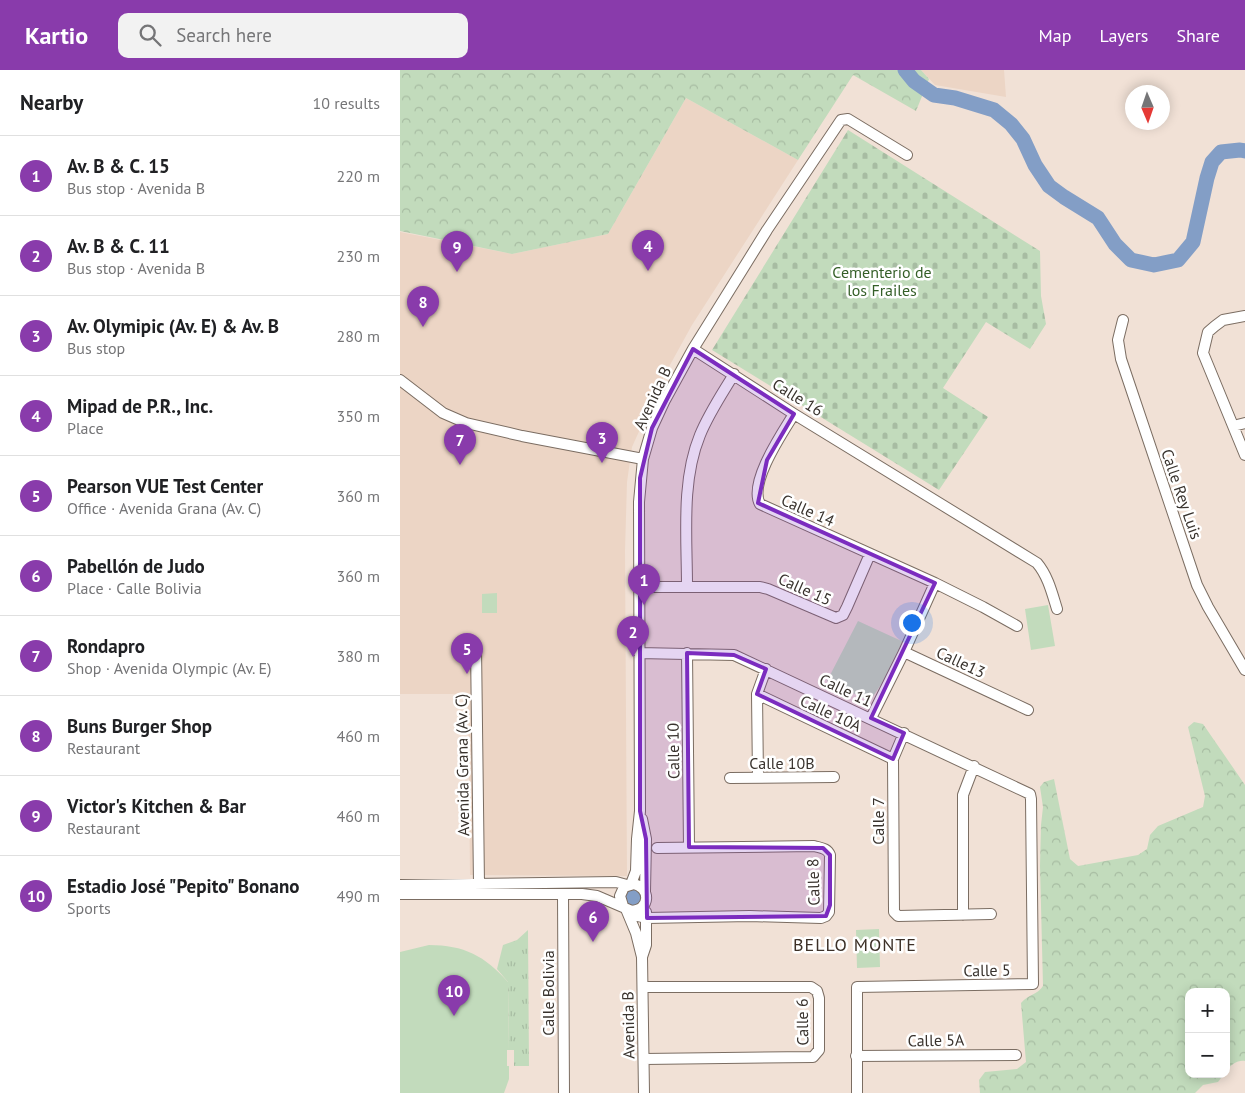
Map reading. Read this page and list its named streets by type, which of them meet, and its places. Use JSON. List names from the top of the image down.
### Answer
{
  "streets": {
    "street": [
      "Calle 16",
      "Avenida B",
      "Calle Rey Luis",
      "Calle 14",
      "Calle 15",
      "Calle13",
      "Calle 11",
      "Calle 10A",
      "Calle 10",
      "Calle 10B",
      "Avenida Grana (Av. C)",
      "Calle 7",
      "Calle 8",
      "Calle 5",
      "Calle Bolivia",
      "Calle 6",
      "Calle 5A"
    ]
  },
  "crossings": [
    ["Calle 16", "Avenida B"],
    ["Calle 16", "Calle 14"],
    ["Avenida B", "Calle 15"],
    ["Avenida B", "Calle 11"],
    ["Avenida B", "Calle 8"],
    ["Avenida B", "Calle 6"],
    ["Calle 14", "Calle 15"],
    ["Calle 11", "Calle 10"],
    ["Calle 11", "Calle 7"],
    ["Calle 11", "Calle 5"],
    ["Calle 10A", "Calle 7"],
    ["Calle 10", "Calle 8"],
    ["Calle 8", "Calle Bolivia"],
    ["Calle 5", "Calle 5A"]
  ],
  "districts": ["BELLO MONTE"],
  "parks": ["Cementerio de los Frailes"],
  "north": "bottom",
  "page": {
    "header": "Kartio",
    "search": "Search here",
    "nav": ["Map", "Layers", "Share"],
    "heading": ["Nearby", "10 results"],
    "list": [
      {
        "mark": "1",
        "name": "Av. B & C. 15",
        "note": "Bus stop · Avenida B",
        "value": "220 m"
      },
      {
        "mark": "2",
        "name": "Av. B & C. 11",
        "note": "Bus stop · Avenida B",
        "value": "230 m"
      },
      {
        "mark": "3",
        "name": "Av. Olymipic (Av. E) & Av. B",
        "note": "Bus stop",
        "value": "280 m"
      },
      {
        "mark": "4",
        "name": "Mipad de P.R., Inc.",
        "note": "Place",
        "value": "350 m"
      },
      {
        "mark": "5",
        "name": "Pearson VUE Test Center",
        "note": "Office · Avenida Grana (Av. C)",
        "value": "360 m"
      },
      {
        "mark": "6",
        "name": "Pabellón de Judo",
        "note": "Place · Calle Bolivia",
        "value": "360 m"
      },
      {
        "mark": "7",
        "name": "Rondapro",
        "note": "Shop · Avenida Olympic (Av. E)",
        "value": "380 m"
      },
      {
        "mark": "8",
        "name": "Buns Burger Shop",
        "note": "Restaurant",
        "value": "460 m"
      },
      {
        "mark": "9",
        "name": "Victor's Kitchen & Bar",
        "note": "Restaurant",
        "value": "460 m"
      },
      {
        "mark": "10",
        "name": "Estadio José \"Pepito\" Bonano",
        "note": "Sports",
        "value": "490 m"
      }
    ],
    "pins": [
      "4",
      "9",
      "8",
      "3",
      "7",
      "1",
      "2",
      "5",
      "6",
      "10"
    ],
    "map_buttons": ["+", "−"]
  }
}
